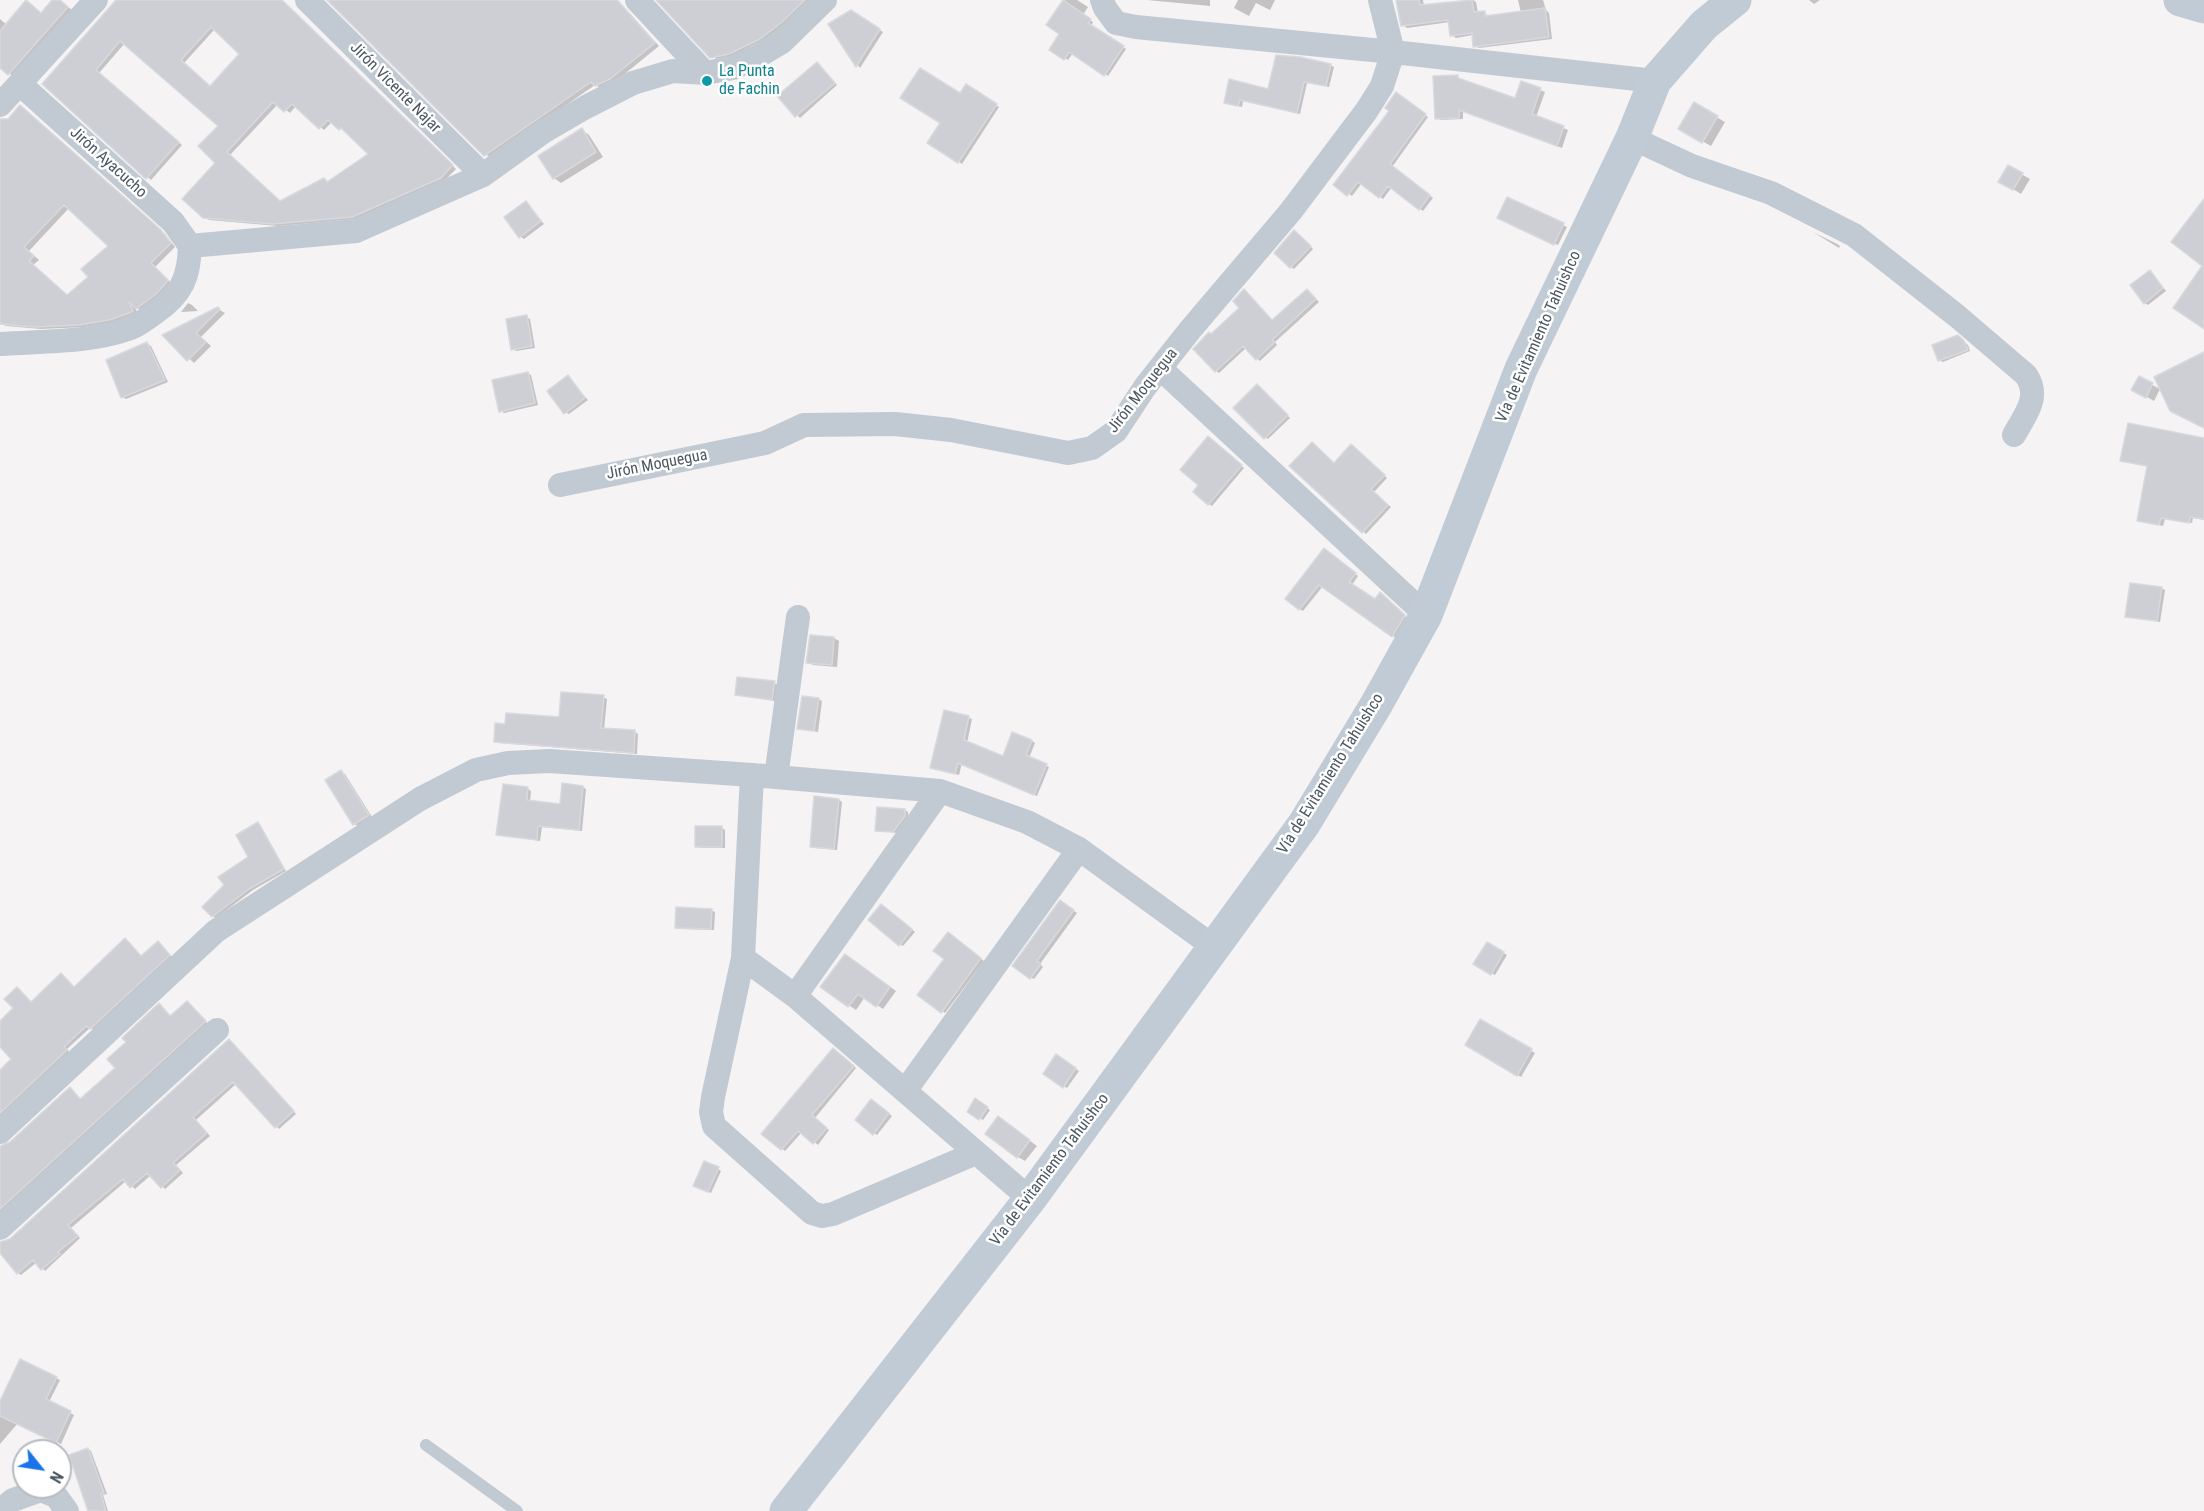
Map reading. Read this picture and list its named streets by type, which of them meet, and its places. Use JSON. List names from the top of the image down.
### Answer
{
  "streets": {
    "main road": ["Vía de Evitamiento Tahuishco"],
    "street": ["Jirón Vicente Najar", "Jirón Ayacucho", "Jirón Moquegua"]
  },
  "places": ["La Punta de Fachin"],
  "north": "bottom right"
}
